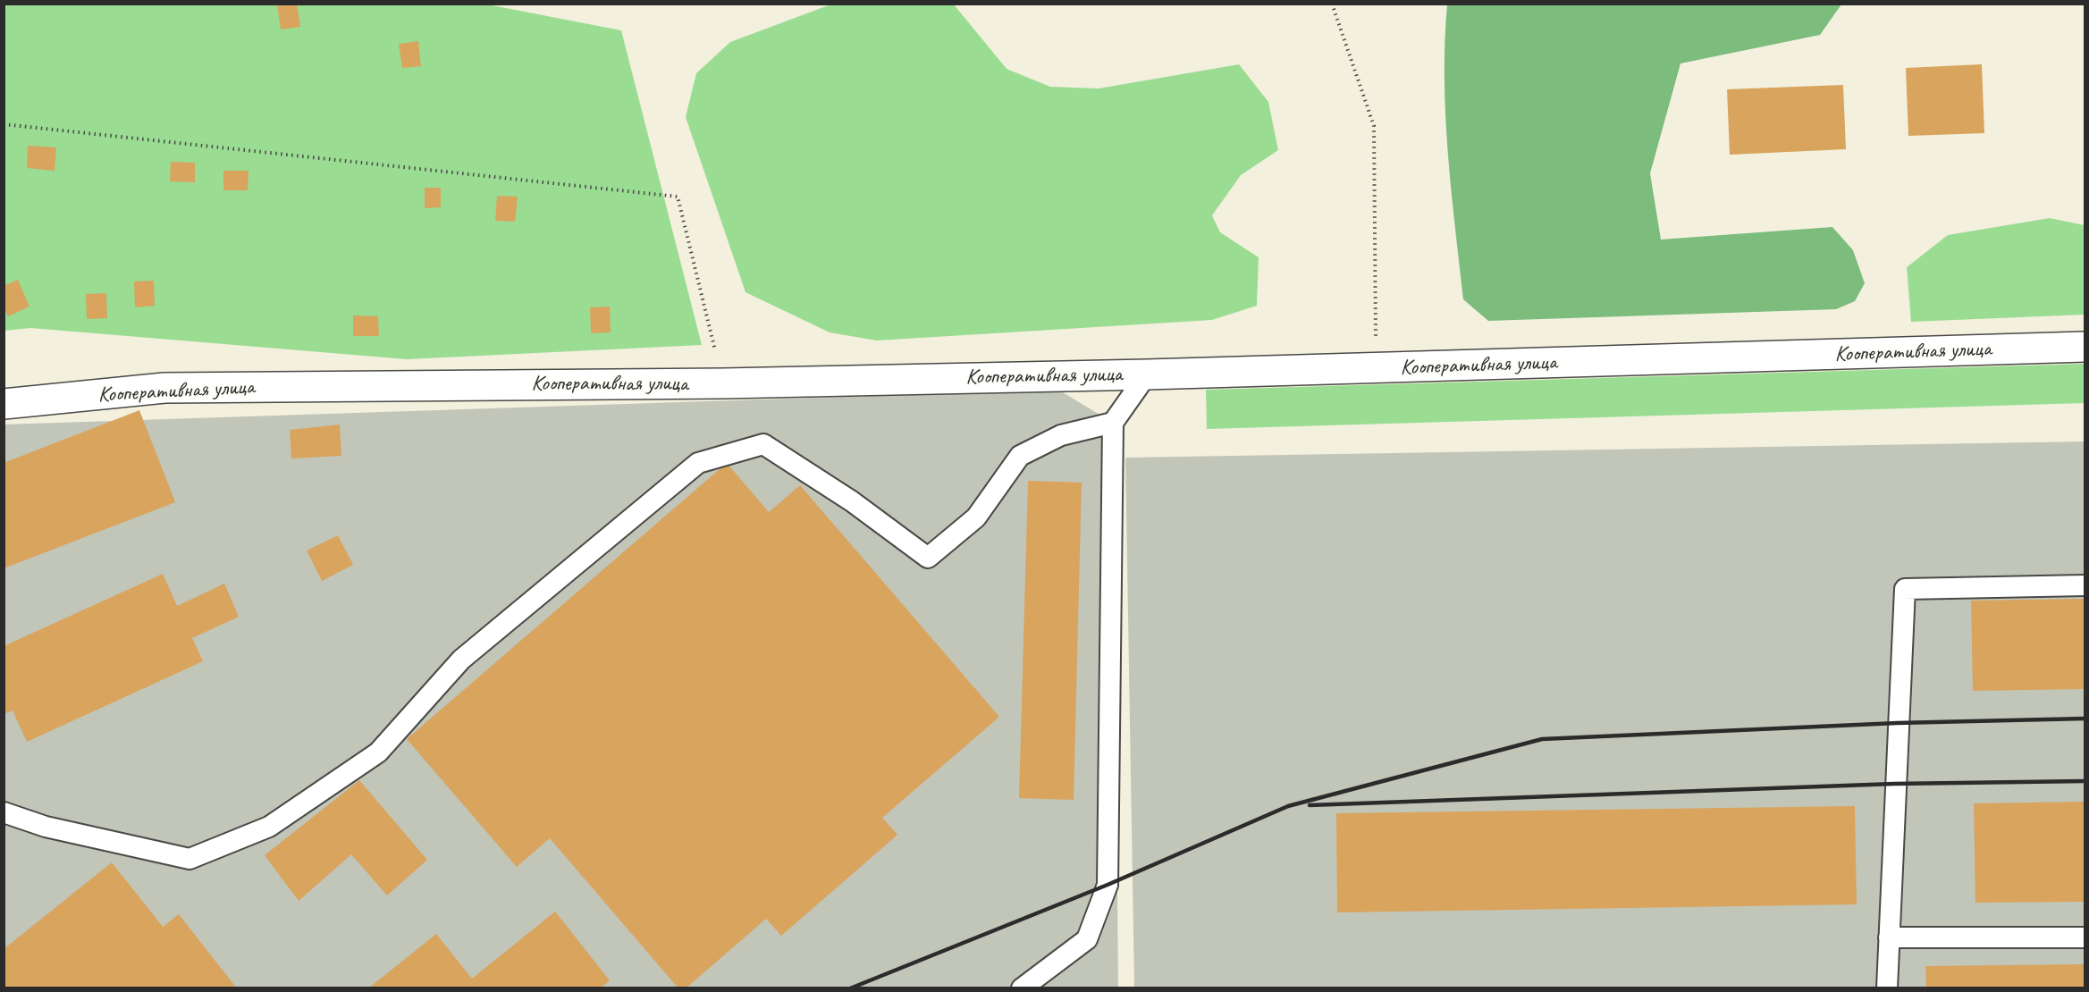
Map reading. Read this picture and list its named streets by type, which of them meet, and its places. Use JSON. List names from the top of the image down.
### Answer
{
  "streets": {
    "street": ["Кооперативная улица"]
  }
}
